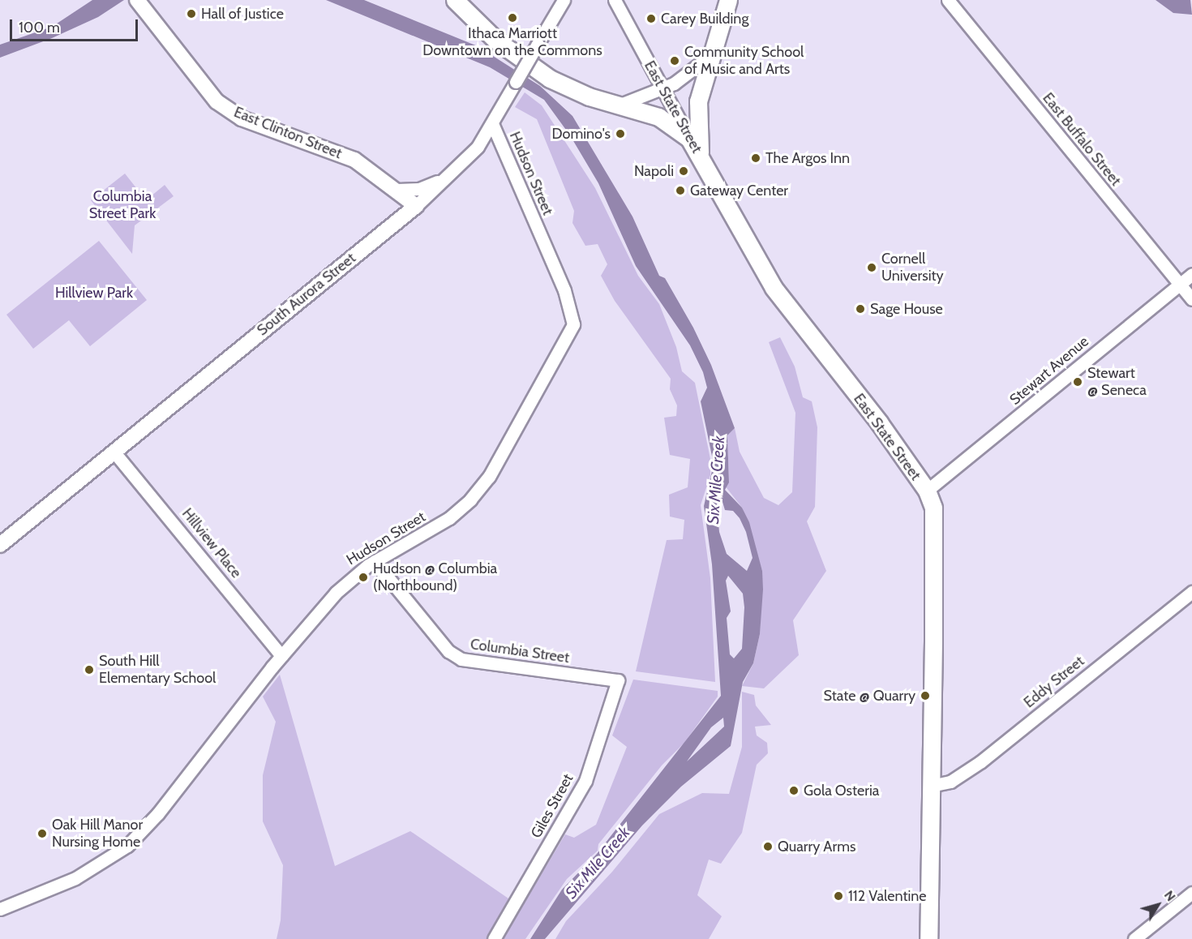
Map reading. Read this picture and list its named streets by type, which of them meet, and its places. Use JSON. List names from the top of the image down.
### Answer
{
  "streets": {
    "highway": ["East State Street"],
    "main road": ["East Clinton Street", "South Aurora Street"],
    "street": [
      "East Buffalo Street",
      "Hudson Street",
      "Stewart Avenue",
      "Hillview Place",
      "Columbia Street",
      "Eddy Street",
      "Giles Street"
    ]
  },
  "crossings": [
    ["East State Street", "Stewart Avenue"],
    ["East State Street", "Eddy Street"],
    ["East Clinton Street", "South Aurora Street"],
    ["East Buffalo Street", "Stewart Avenue"],
    ["Hudson Street", "South Aurora Street"],
    ["Hudson Street", "Hillview Place"],
    ["Hudson Street", "Columbia Street"],
    ["South Aurora Street", "Hillview Place"],
    ["Columbia Street", "Giles Street"]
  ],
  "water": ["Six Mile Creek"],
  "parks": ["Columbia Street Park", "Hillview Park"],
  "places": [
    "Hall of Justice",
    "Ithaca Marriott Downtown on the Commons",
    "Carey Building",
    "Community School of Music and Arts",
    "Domino's",
    "The Argos Inn",
    "Napoli",
    "Gateway Center",
    "Cornell University",
    "Sage House",
    "Stewart @ Seneca",
    "Hudson @ Columbia (Northbound)",
    "South Hill Elementary School",
    "State @ Quarry",
    "Gola Osteria",
    "Oak Hill Manor Nursing Home",
    "Quarry Arms",
    "112 Valentine"
  ],
  "scale_bar": "100 m",
  "north": "top right"
}
